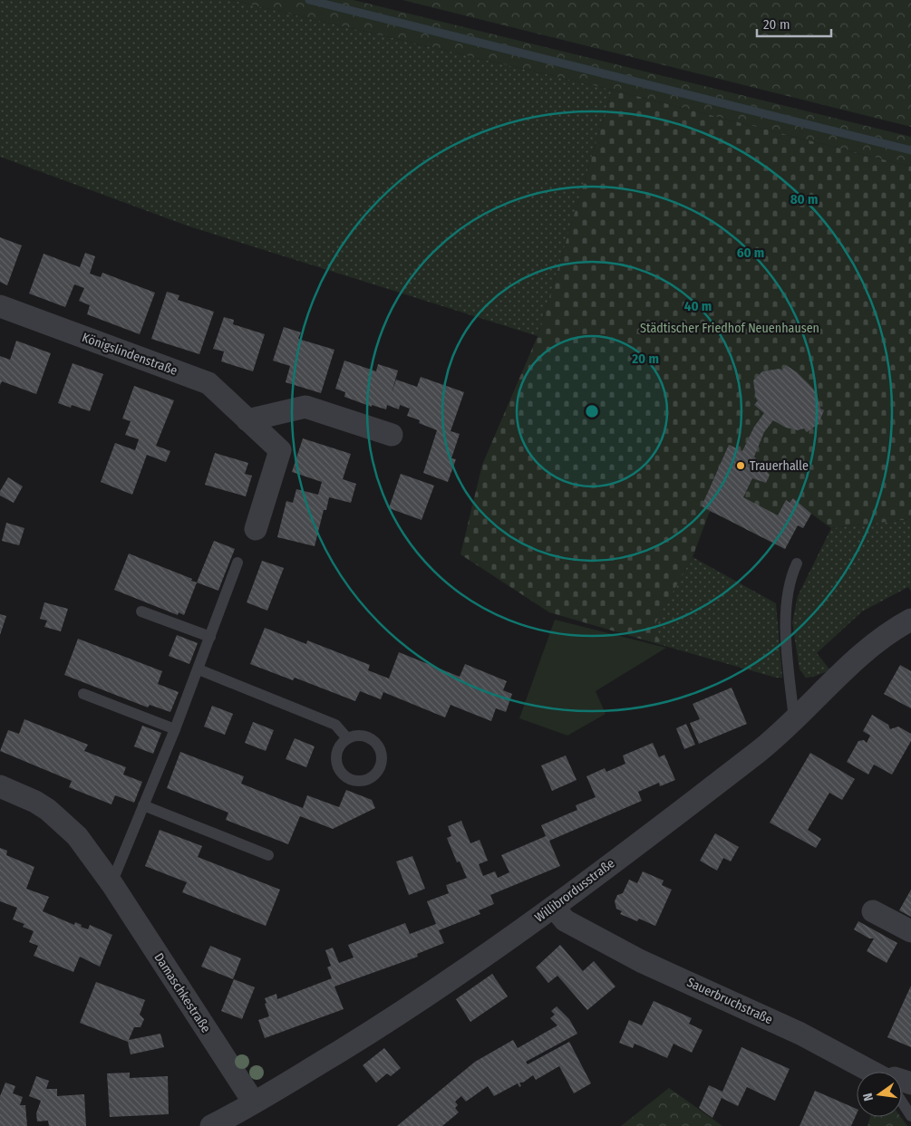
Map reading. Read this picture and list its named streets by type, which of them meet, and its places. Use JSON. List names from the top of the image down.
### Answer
{
  "streets": {
    "street": [
      "Königslindenstraße",
      "Willibrordusstraße",
      "Damaschkestraße",
      "Sauerbruchstraße"
    ]
  },
  "crossings": [
    ["Willibrordusstraße", "Damaschkestraße"],
    ["Willibrordusstraße", "Sauerbruchstraße"]
  ],
  "parks": ["Städtischer Friedhof Neuenhausen"],
  "places": ["Trauerhalle"],
  "scale_bar": "20 m",
  "north": "left",
  "rings": [
    "80 m",
    "60 m",
    "40 m",
    "20 m"
  ]
}
